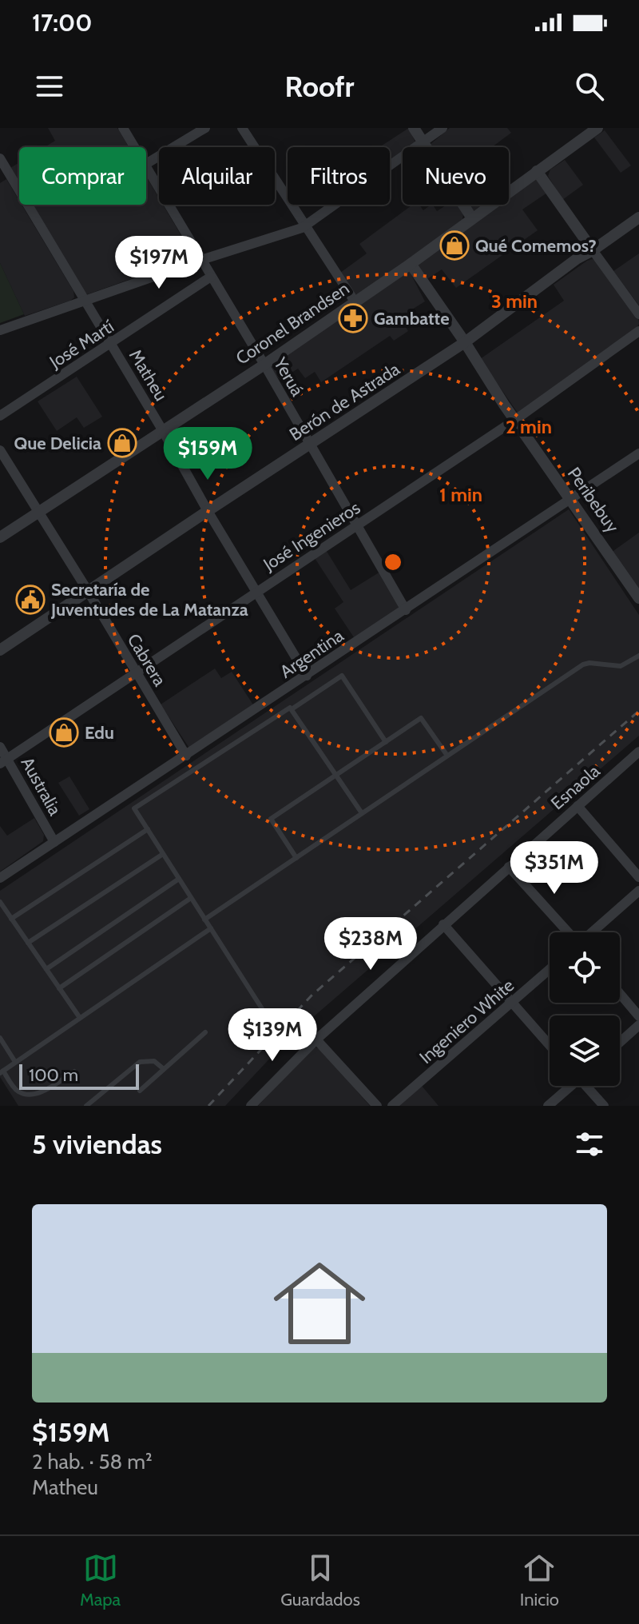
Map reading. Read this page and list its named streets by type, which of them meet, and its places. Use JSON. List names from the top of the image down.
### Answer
{
  "streets": {
    "street": [
      "Coronel Brandsen",
      "José Martí",
      "Matheu",
      "Yeruá",
      "Berón de Astrada",
      "Peribebuy",
      "José Ingenieros",
      "Argentina",
      "Cabrera",
      "Australia",
      "Esnaola",
      "Ingeniero White"
    ]
  },
  "crossings": [
    ["Coronel Brandsen", "Matheu"],
    ["Coronel Brandsen", "Yeruá"],
    ["Coronel Brandsen", "Peribebuy"],
    ["Coronel Brandsen", "Cabrera"],
    ["José Martí", "Matheu"],
    ["José Martí", "Yeruá"],
    ["Matheu", "Berón de Astrada"],
    ["Matheu", "José Ingenieros"],
    ["Matheu", "Argentina"],
    ["Yeruá", "Berón de Astrada"],
    ["Yeruá", "José Ingenieros"],
    ["Yeruá", "Argentina"],
    ["Berón de Astrada", "Peribebuy"],
    ["Berón de Astrada", "Cabrera"],
    ["Peribebuy", "José Ingenieros"],
    ["Peribebuy", "Argentina"],
    ["José Ingenieros", "Cabrera"],
    ["José Ingenieros", "Australia"],
    ["Argentina", "Cabrera"],
    ["Argentina", "Australia"]
  ],
  "places": {
    "shop": ["Qué Comemos?", "Que Delicia", "Edu"],
    "pharmacy": ["Gambatte"],
    "public building": ["Secretaría de Juventudes de La Matanza"]
  },
  "scale_bar": "100 m",
  "page": {
    "status": "17:00",
    "header": "Roofr",
    "chip": [
      "Comprar",
      "Alquilar",
      "Filtros",
      "Nuevo"
    ],
    "price": [
      "$197M",
      "$159M",
      "$351M",
      "$238M",
      "$139M"
    ],
    "scale": "100 m",
    "heading": "5 viviendas",
    "list": [
      {
        "name": "$159M",
        "note": "2 hab. · 58 m² · Matheu"
      }
    ],
    "tabs": ["Mapa", "Guardados", "Inicio"]
  },
  "rings": ["3 min", "2 min", "1 min"]
}
